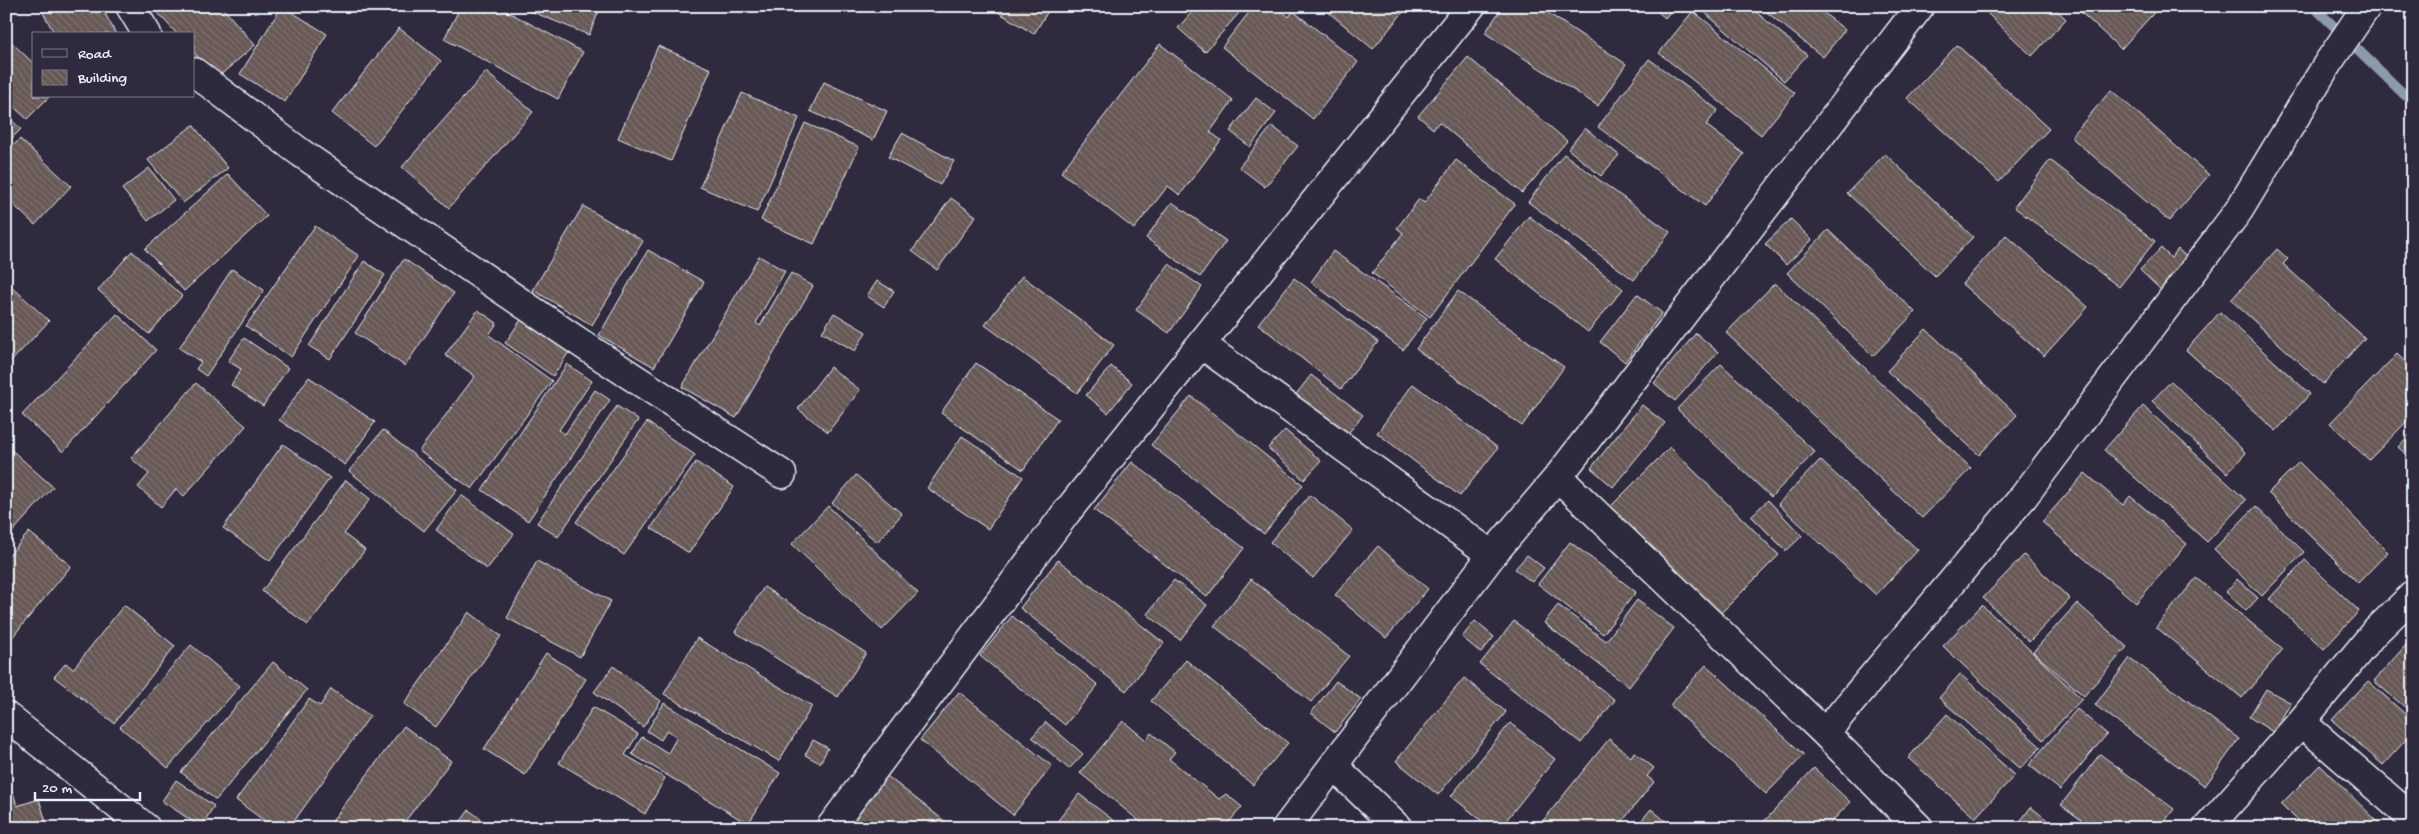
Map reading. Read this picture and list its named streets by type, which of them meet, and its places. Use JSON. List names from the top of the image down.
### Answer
{
  "legend": ["Road", "Building"],
  "scale_bar": "20 m"
}
